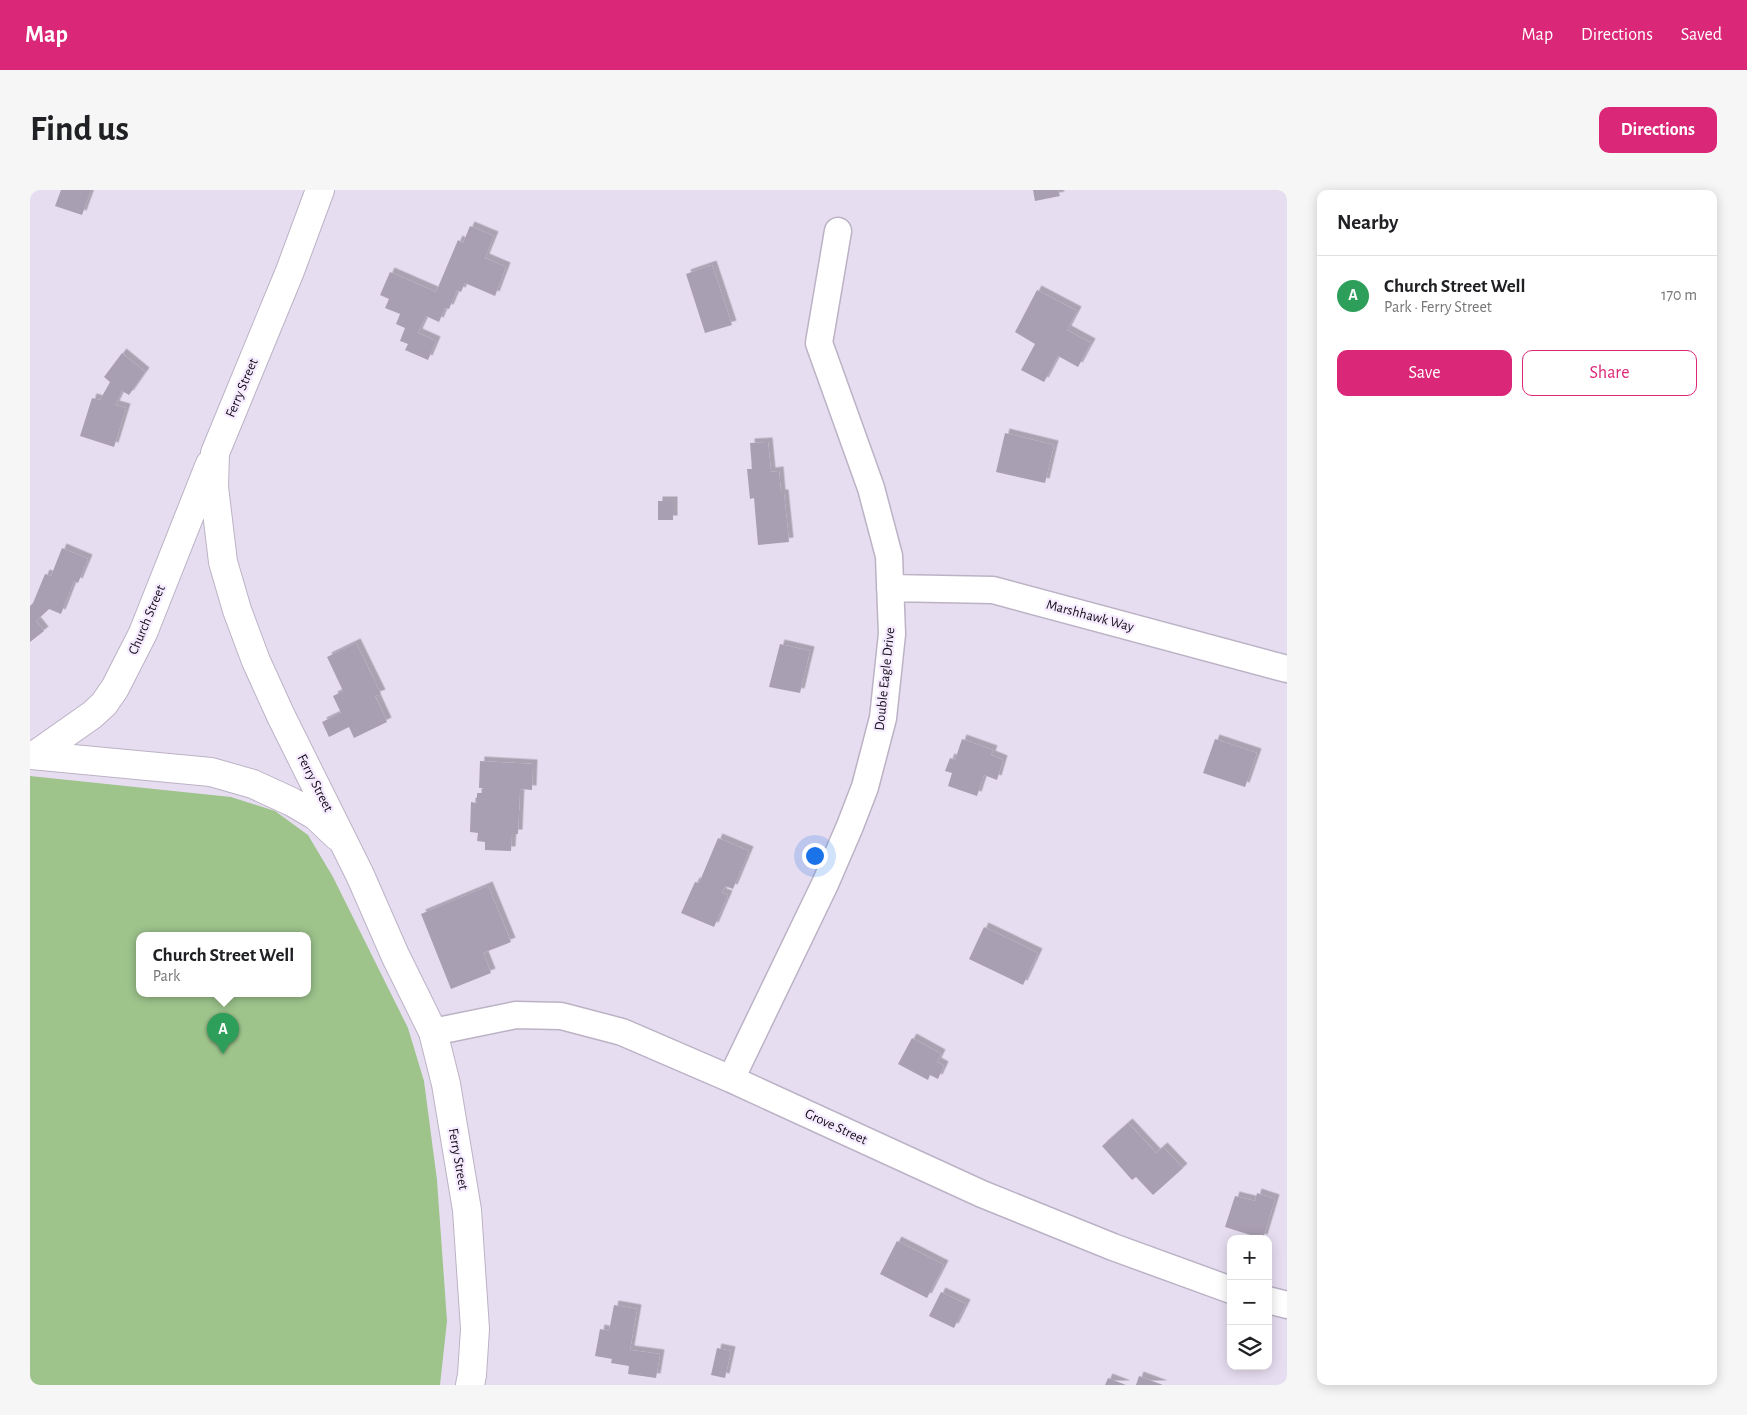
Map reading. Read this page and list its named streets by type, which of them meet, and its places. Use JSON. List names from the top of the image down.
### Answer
{
  "streets": {
    "main road": ["Ferry Street", "Church Street"],
    "street": ["Marshhawk Way", "Double Eagle Drive", "Grove Street"]
  },
  "crossings": [
    ["Ferry Street", "Church Street"],
    ["Ferry Street", "Grove Street"],
    ["Marshhawk Way", "Double Eagle Drive"],
    ["Double Eagle Drive", "Grove Street"]
  ],
  "page": {
    "header": "Map",
    "nav": ["Map", "Directions", "Saved"],
    "buttons": [
      "Directions",
      ["Save", "Share"]
    ],
    "title": "Find us",
    "heading": "Nearby",
    "list": [
      {
        "mark": "A",
        "name": "Church Street Well",
        "note": "Park · Ferry Street",
        "value": "170 m"
      }
    ],
    "popup": ["Church Street Well", "Park"],
    "pins": "A",
    "map_buttons": ["+", "−"]
  }
}
